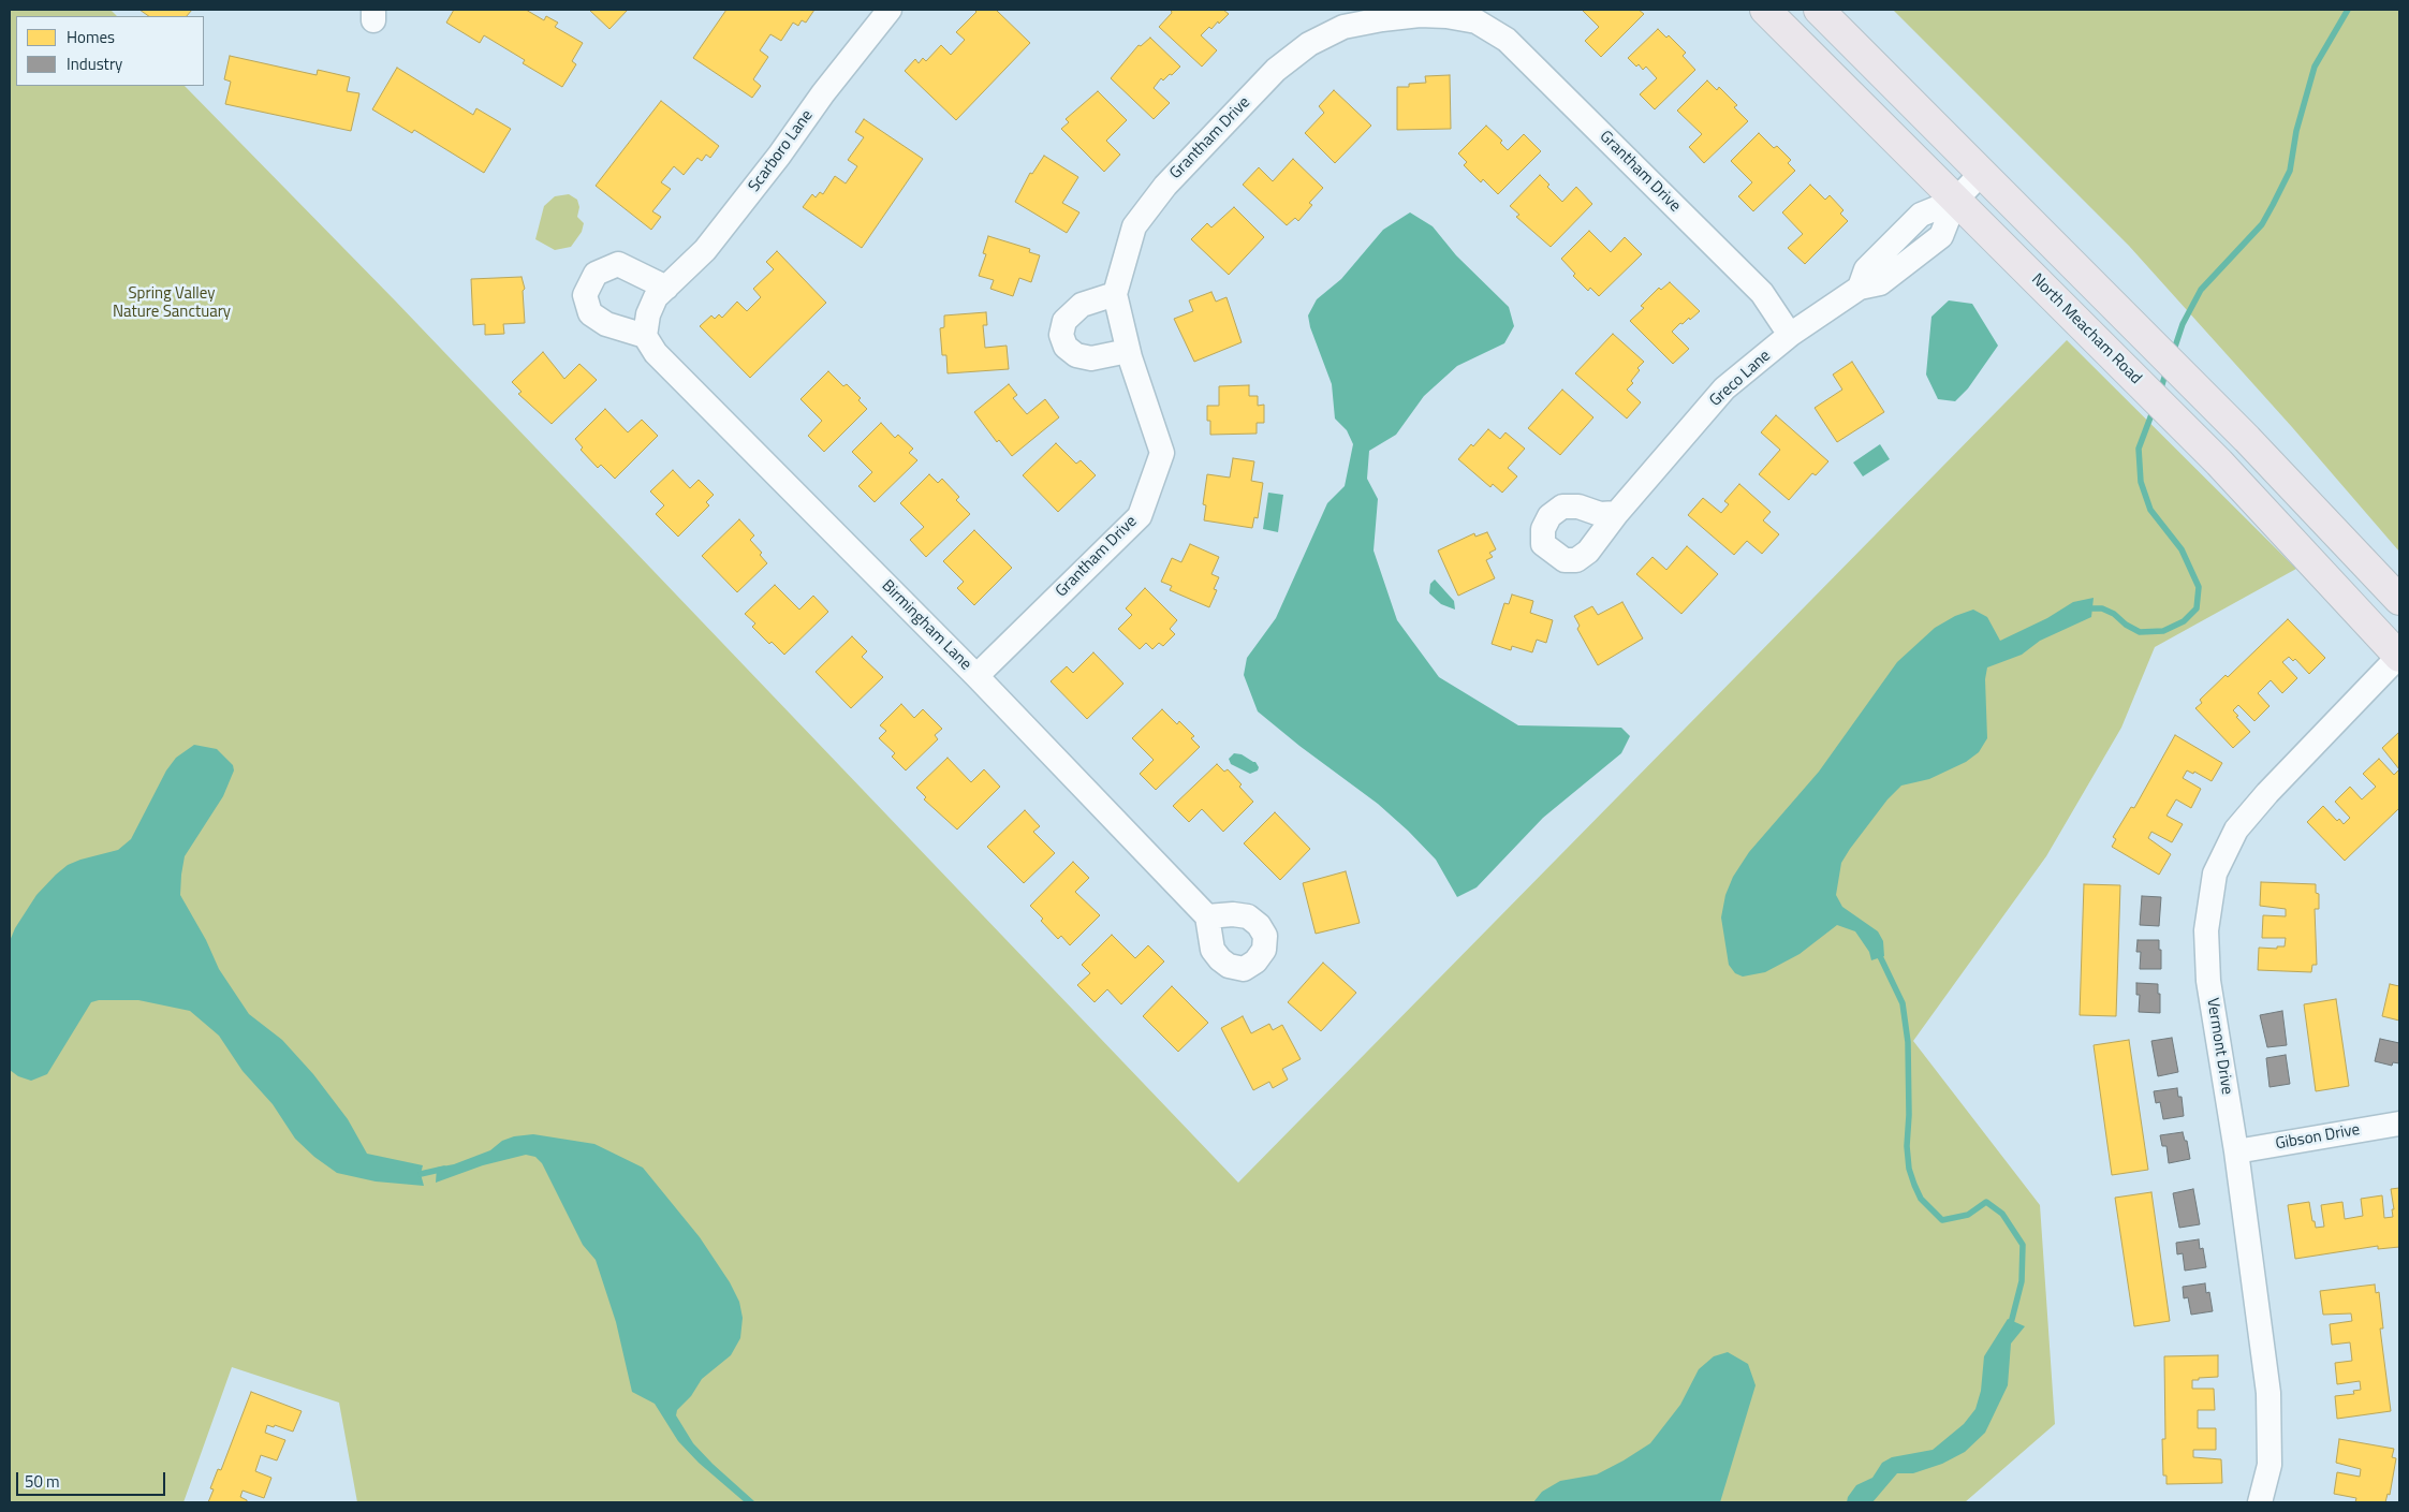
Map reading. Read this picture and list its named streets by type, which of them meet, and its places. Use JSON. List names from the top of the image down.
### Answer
{
  "streets": {
    "main road": ["North Meacham Road"],
    "street": [
      "Grantham Drive",
      "Scarboro Lane",
      "Greco Lane",
      "Birmingham Lane",
      "Vermont Drive",
      "Gibson Drive"
    ]
  },
  "crossings": [
    ["Grantham Drive", "Greco Lane"],
    ["Grantham Drive", "Birmingham Lane"],
    ["North Meacham Road", "Greco Lane"],
    ["North Meacham Road", "Vermont Drive"],
    ["Vermont Drive", "Gibson Drive"]
  ],
  "parks": ["Spring Valley Nature Sanctuary"],
  "legend": ["Homes", "Industry"],
  "scale_bar": "50 m"
}
